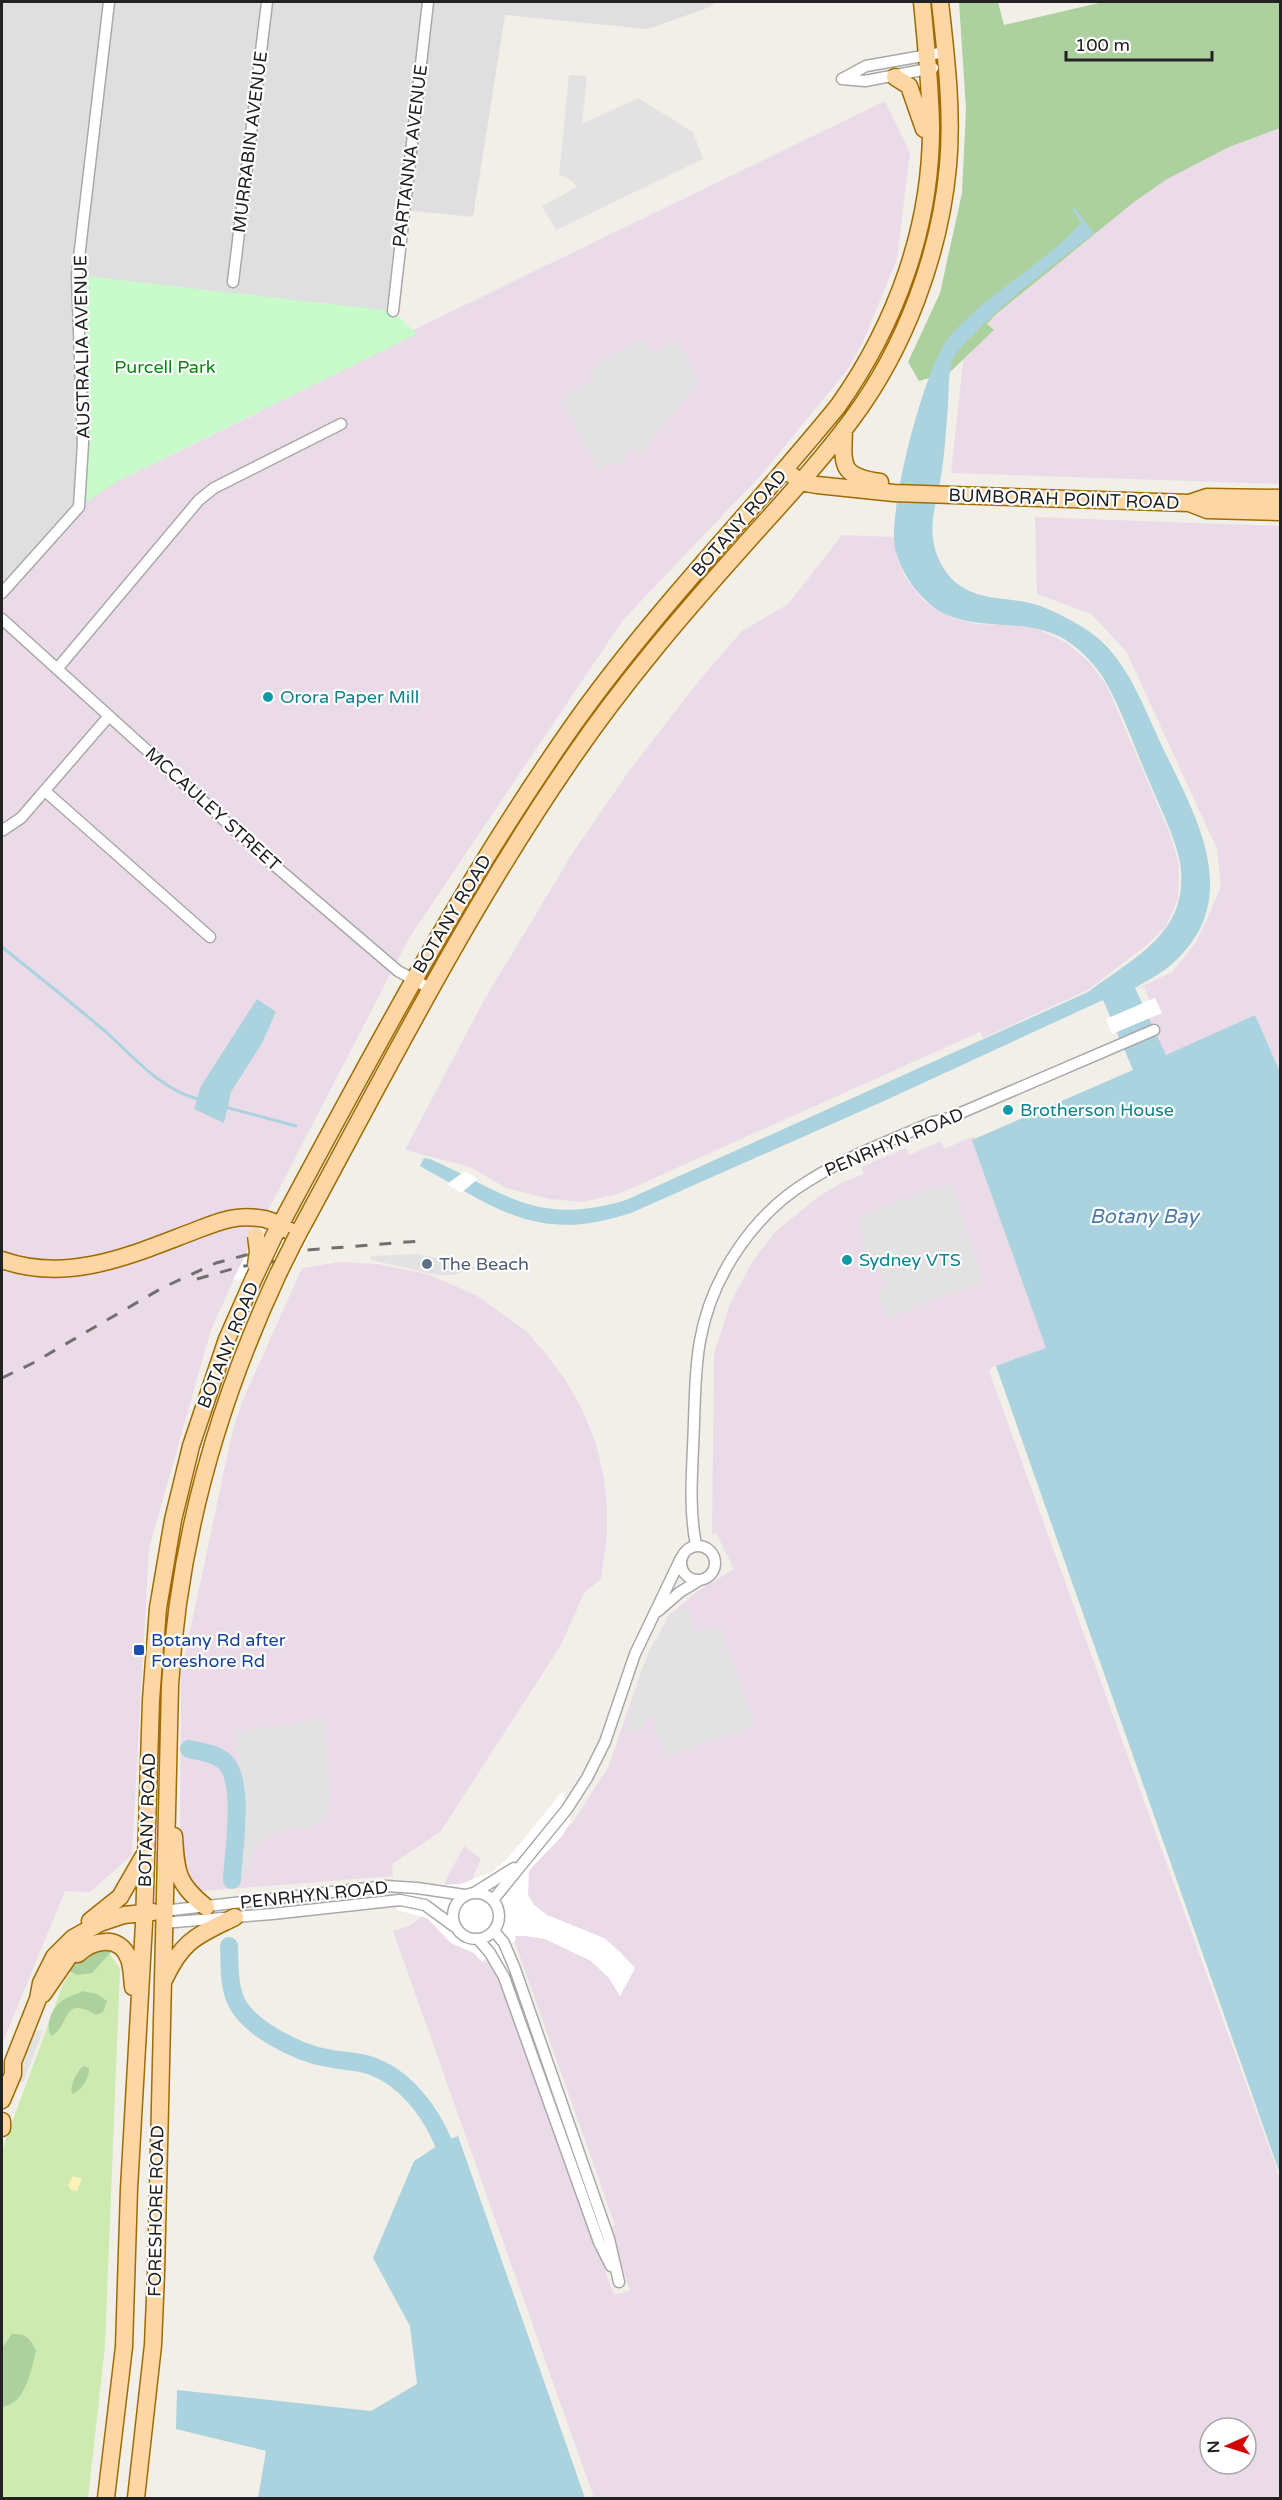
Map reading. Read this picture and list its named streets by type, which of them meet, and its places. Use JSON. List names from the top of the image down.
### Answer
{
  "streets": {
    "main road": ["BUMBORAH POINT ROAD", "BOTANY ROAD", "FORESHORE ROAD"],
    "street": [
      "MURRABIN AVENUE",
      "PARTANNA AVENUE",
      "AUSTRALIA AVENUE",
      "MCCAULEY STREET",
      "PENRHYN ROAD"
    ]
  },
  "crossings": [
    ["BUMBORAH POINT ROAD", "BOTANY ROAD"],
    ["BOTANY ROAD", "MCCAULEY STREET"],
    ["BOTANY ROAD", "PENRHYN ROAD"],
    ["BOTANY ROAD", "FORESHORE ROAD"],
    ["PENRHYN ROAD", "FORESHORE ROAD"]
  ],
  "water": ["Botany Bay"],
  "parks": ["Purcell Park"],
  "places": {
    "other": [
      "Orora Paper Mill",
      "Brotherson House",
      "Sydney VTS",
      "The Beach"
    ],
    "transit": ["Botany Rd after Foreshore Rd"]
  },
  "scale_bar": "100 m",
  "north": "left"
}
